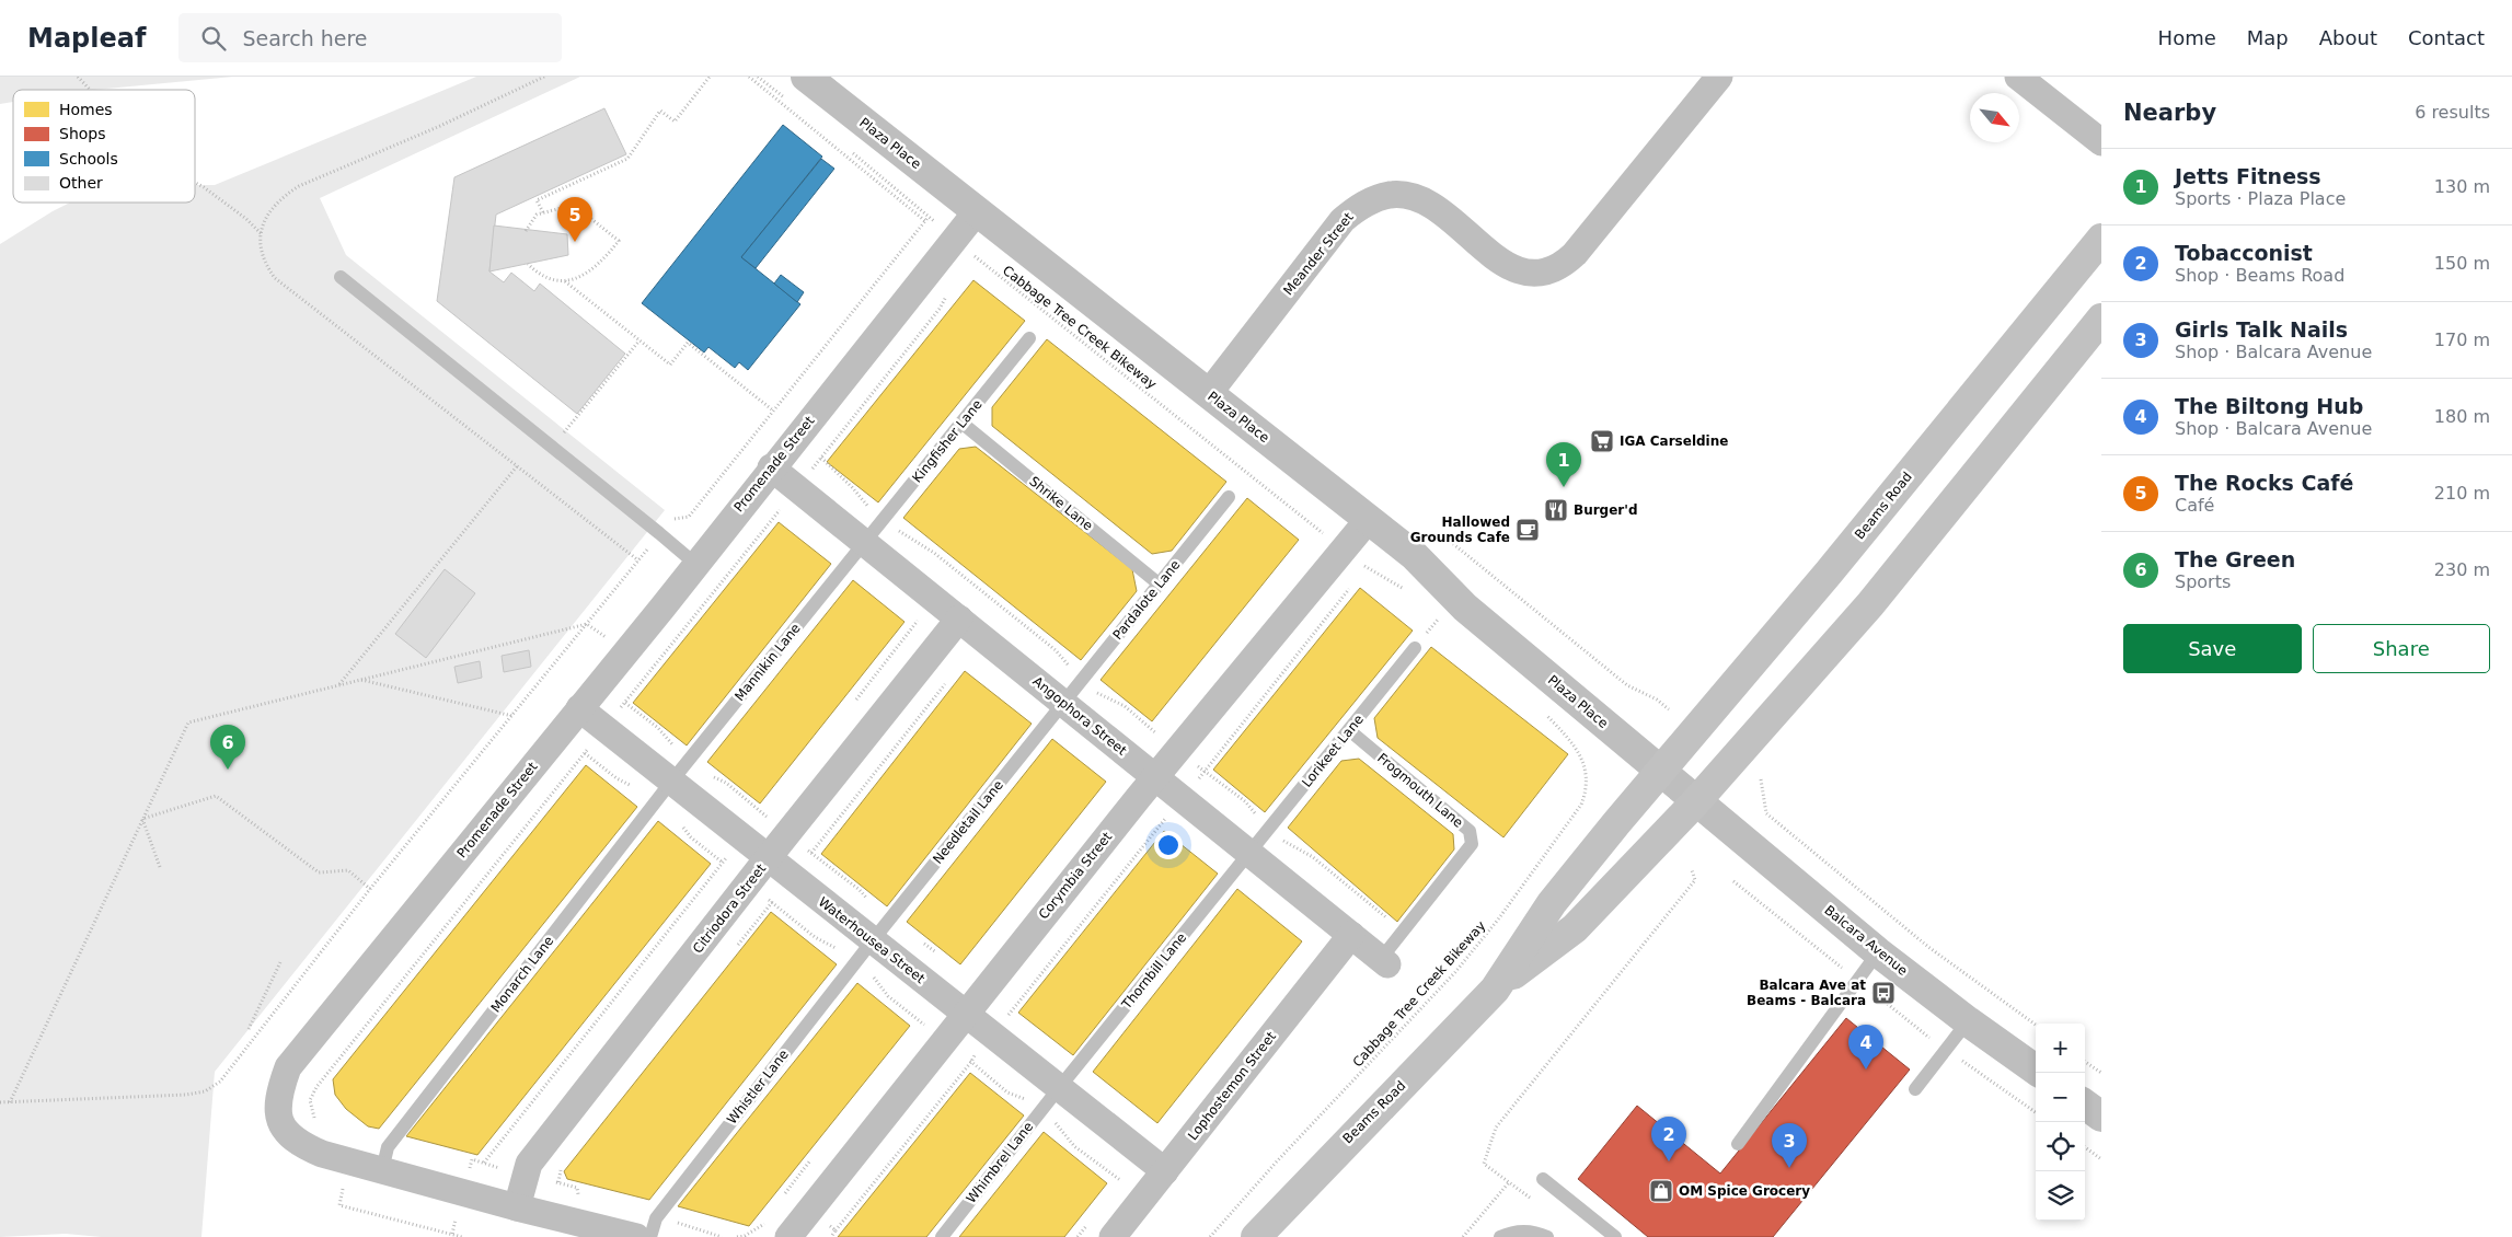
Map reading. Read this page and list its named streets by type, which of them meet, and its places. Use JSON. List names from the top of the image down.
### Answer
{
  "streets": {
    "main road": ["Beams Road"],
    "street": [
      "Plaza Place",
      "Meander Street",
      "Promenade Street",
      "Angophora Street",
      "Corymbia Street",
      "Citriodora Street",
      "Waterhousea Street",
      "Balcara Avenue",
      "Lophostemon Street"
    ],
    "lane": [
      "Kingfisher Lane",
      "Shrike Lane",
      "Pardalote Lane",
      "Mannikin Lane",
      "Lorikeet Lane",
      "Frogmouth Lane",
      "Needletail Lane",
      "Thornbill Lane",
      "Monarch Lane",
      "Whistler Lane",
      "Whimbrel Lane"
    ],
    "path": ["Cabbage Tree Creek Bikeway"]
  },
  "crossings": [
    ["Plaza Place", "Meander Street"],
    ["Plaza Place", "Promenade Street"],
    ["Plaza Place", "Beams Road"],
    ["Plaza Place", "Corymbia Street"],
    ["Cabbage Tree Creek Bikeway", "Promenade Street"],
    ["Cabbage Tree Creek Bikeway", "Corymbia Street"],
    ["Kingfisher Lane", "Shrike Lane"],
    ["Kingfisher Lane", "Mannikin Lane"],
    ["Kingfisher Lane", "Angophora Street"],
    ["Promenade Street", "Angophora Street"],
    ["Promenade Street", "Citriodora Street"],
    ["Promenade Street", "Waterhousea Street"],
    ["Promenade Street", "Monarch Lane"],
    ["Shrike Lane", "Pardalote Lane"],
    ["Beams Road", "Balcara Avenue"],
    ["Pardalote Lane", "Angophora Street"],
    ["Pardalote Lane", "Needletail Lane"],
    ["Mannikin Lane", "Angophora Street"],
    ["Mannikin Lane", "Waterhousea Street"],
    ["Mannikin Lane", "Monarch Lane"],
    ["Angophora Street", "Lorikeet Lane"],
    ["Angophora Street", "Frogmouth Lane"],
    ["Angophora Street", "Needletail Lane"],
    ["Angophora Street", "Corymbia Street"],
    ["Angophora Street", "Citriodora Street"],
    ["Angophora Street", "Thornbill Lane"],
    ["Angophora Street", "Lophostemon Street"],
    ["Lorikeet Lane", "Frogmouth Lane"],
    ["Lorikeet Lane", "Thornbill Lane"],
    ["Needletail Lane", "Waterhousea Street"],
    ["Needletail Lane", "Whistler Lane"],
    ["Corymbia Street", "Waterhousea Street"],
    ["Citriodora Street", "Waterhousea Street"],
    ["Waterhousea Street", "Thornbill Lane"],
    ["Waterhousea Street", "Monarch Lane"],
    ["Waterhousea Street", "Lophostemon Street"],
    ["Waterhousea Street", "Whistler Lane"],
    ["Waterhousea Street", "Whimbrel Lane"],
    ["Thornbill Lane", "Whimbrel Lane"]
  ],
  "places": {
    "supermarket": ["IGA Carseldine"],
    "restaurant": ["Burger'd"],
    "cafe": ["Hallowed Grounds Cafe"],
    "bus stop": ["Balcara Ave at Beams - Balcara"],
    "shop": ["OM Spice Grocery"]
  },
  "legend": [
    "Homes",
    "Shops",
    "Schools",
    "Other"
  ],
  "north": "bottom right",
  "page": {
    "header": "Mapleaf",
    "search": "Search here",
    "nav": [
      "Home",
      "Map",
      "About",
      "Contact"
    ],
    "heading": ["Nearby", "6 results"],
    "list": [
      {
        "mark": "1",
        "name": "Jetts Fitness",
        "note": "Sports · Plaza Place",
        "value": "130 m"
      },
      {
        "mark": "2",
        "name": "Tobacconist",
        "note": "Shop · Beams Road",
        "value": "150 m"
      },
      {
        "mark": "3",
        "name": "Girls Talk Nails",
        "note": "Shop · Balcara Avenue",
        "value": "170 m"
      },
      {
        "mark": "4",
        "name": "The Biltong Hub",
        "note": "Shop · Balcara Avenue",
        "value": "180 m"
      },
      {
        "mark": "5",
        "name": "The Rocks Café",
        "note": "Café",
        "value": "210 m"
      },
      {
        "mark": "6",
        "name": "The Green",
        "note": "Sports",
        "value": "230 m"
      }
    ],
    "pins": [
      "5",
      "1",
      "6",
      "4",
      "2",
      "3"
    ],
    "buttons": ["Save", "Share"],
    "map_buttons": ["+", "−"]
  }
}
